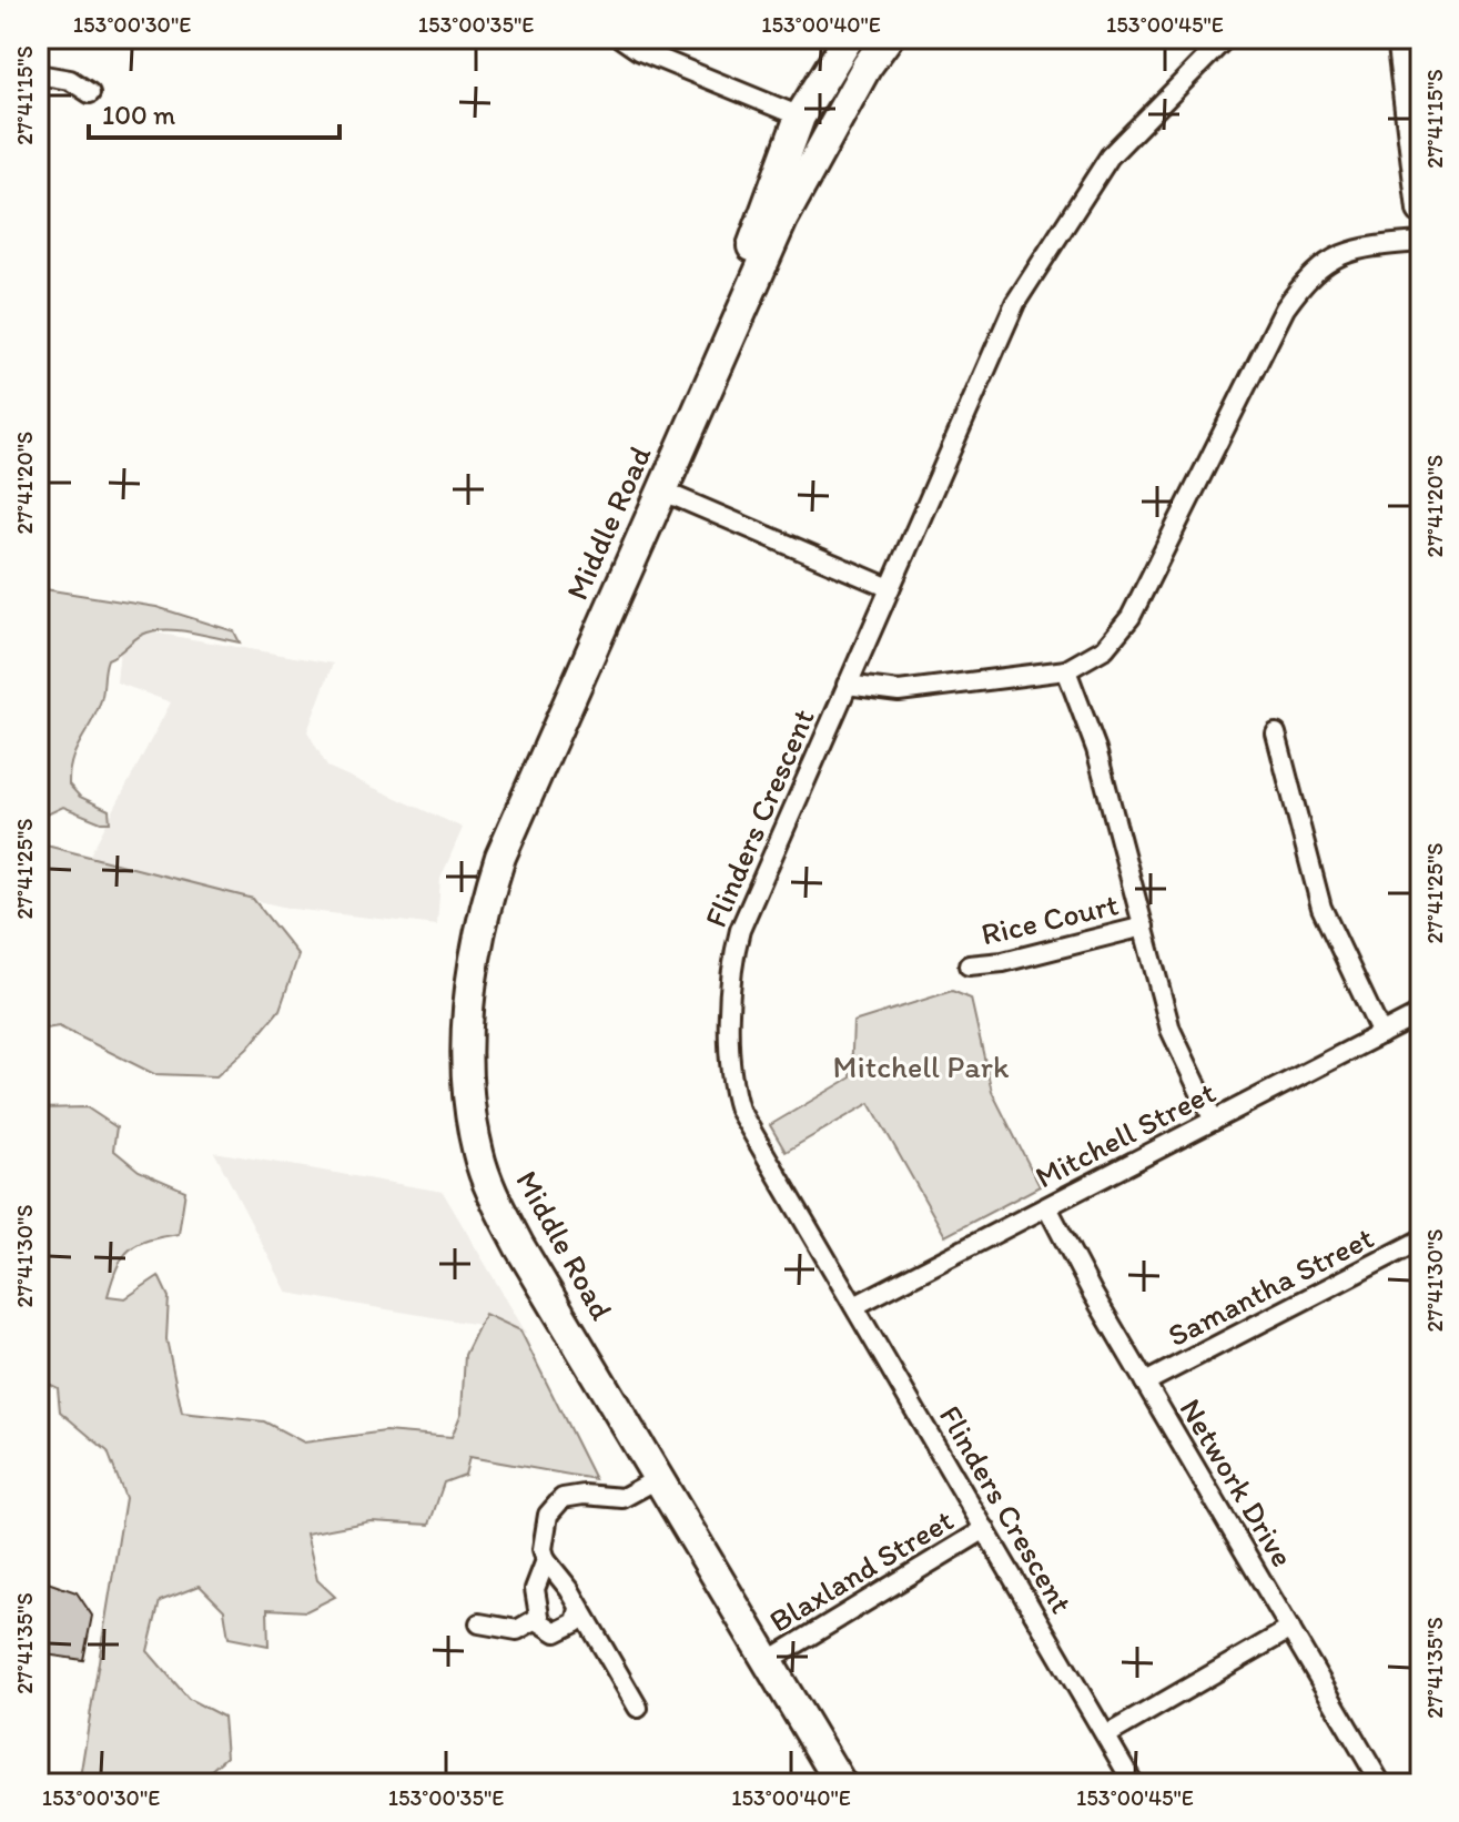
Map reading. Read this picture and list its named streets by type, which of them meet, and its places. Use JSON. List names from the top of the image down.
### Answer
{
  "streets": {
    "main road": ["Middle Road"],
    "street": [
      "Flinders Crescent",
      "Rice Court",
      "Mitchell Street",
      "Samantha Street",
      "Network Drive",
      "Blaxland Street"
    ]
  },
  "crossings": [
    ["Middle Road", "Blaxland Street"],
    ["Flinders Crescent", "Mitchell Street"],
    ["Flinders Crescent", "Blaxland Street"],
    ["Mitchell Street", "Network Drive"],
    ["Samantha Street", "Network Drive"]
  ],
  "parks": ["Mitchell Park"],
  "scale_bar": "100 m",
  "coordinates": [
    "153°00'30\"E",
    "153°00'35\"E",
    "153°00'40\"E",
    "153°00'45\"E",
    "27°41'15\"S",
    "27°41'20\"S",
    "27°41'25\"S",
    "27°41'30\"S",
    "27°41'35\"S"
  ]
}
